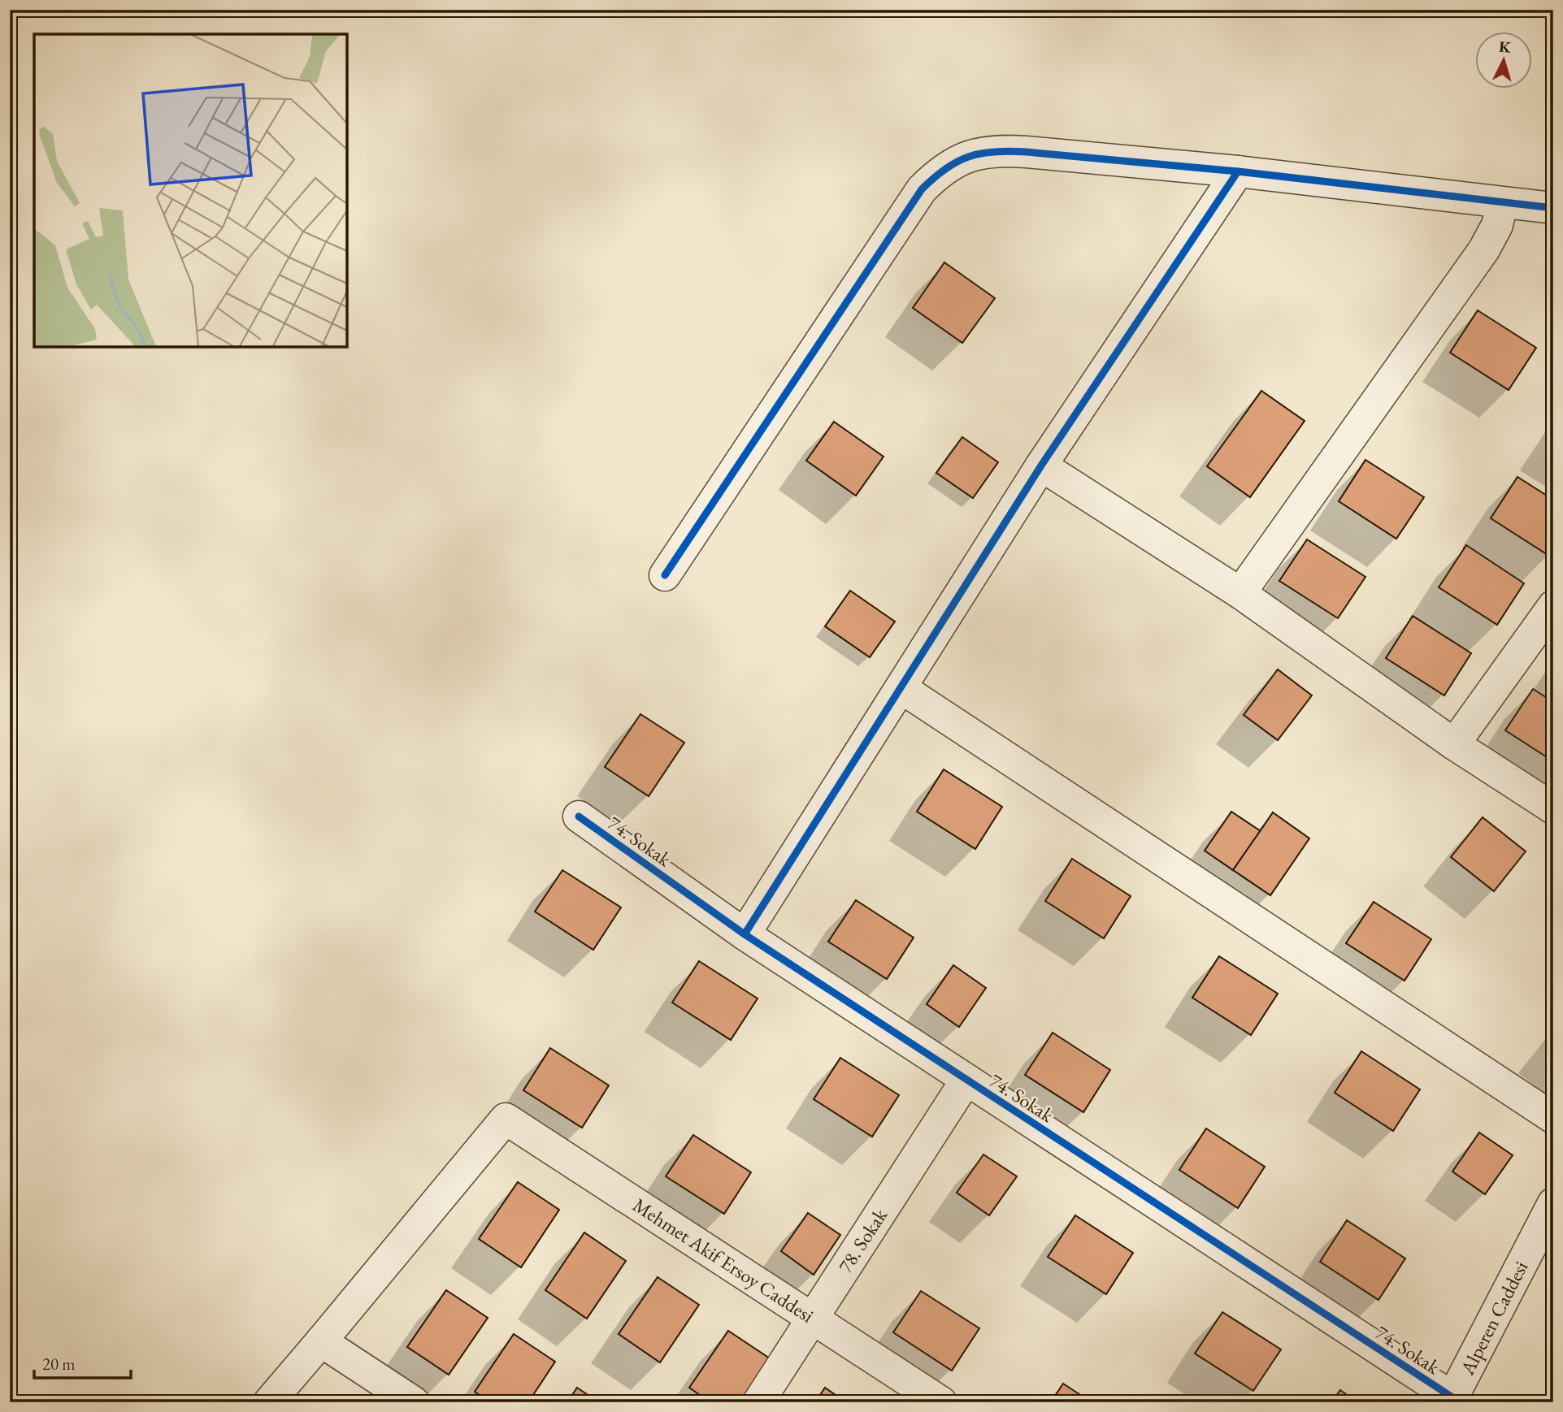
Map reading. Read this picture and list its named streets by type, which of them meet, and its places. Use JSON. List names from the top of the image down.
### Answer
{
  "streets": {
    "street": [
      "74. Sokak",
      "78. Sokak",
      "Mehmet Akif Ersoy Caddesi",
      "Alperen Caddesi"
    ]
  },
  "crossings": [
    ["74. Sokak", "78. Sokak"],
    ["74. Sokak", "Alperen Caddesi"],
    ["78. Sokak", "Mehmet Akif Ersoy Caddesi"]
  ],
  "scale_bar": "20 m",
  "north": "top"
}
